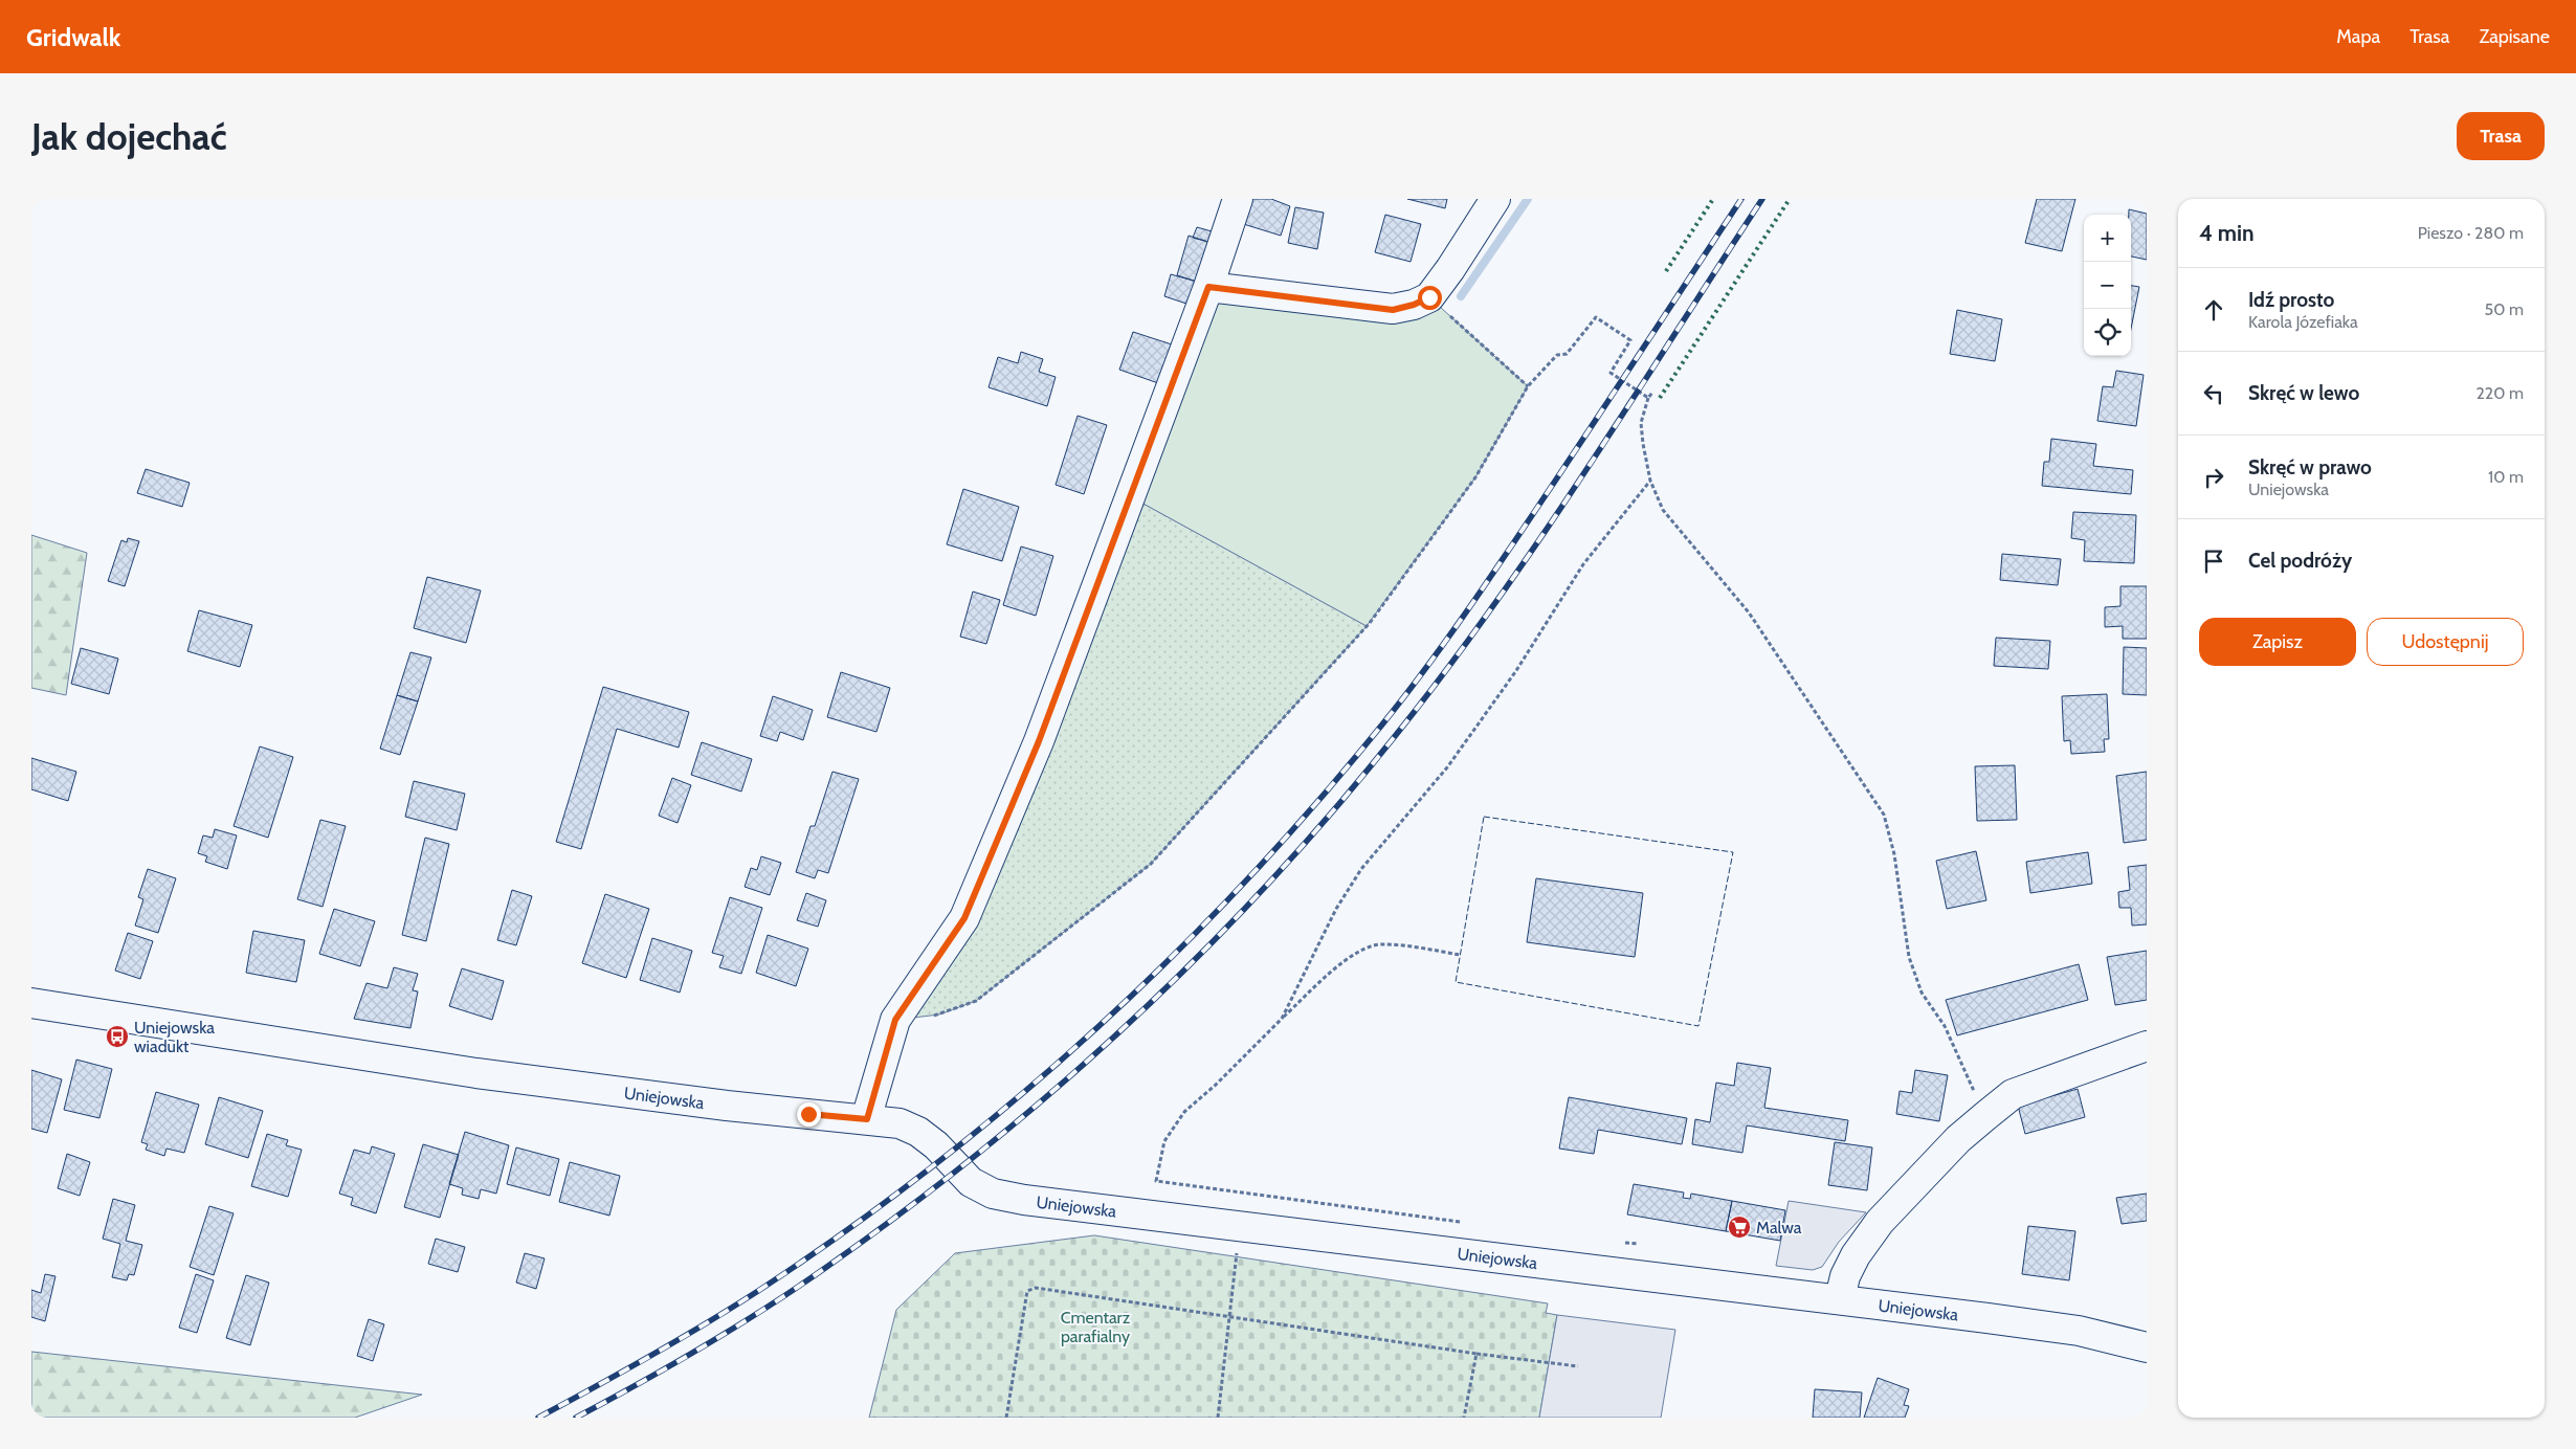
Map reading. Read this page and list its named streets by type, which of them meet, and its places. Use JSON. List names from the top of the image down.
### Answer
{
  "streets": {
    "main road": ["Uniejowska"]
  },
  "parks": ["Cmentarz parafialny"],
  "places": {
    "bus stop": ["Uniejowska wiadukt"],
    "supermarket": ["Malwa"]
  },
  "page": {
    "header": "Gridwalk",
    "nav": ["Mapa", "Trasa", "Zapisane"],
    "buttons": [
      "Trasa",
      ["Zapisz", "Udostępnij"]
    ],
    "title": "Jak dojechać",
    "heading": ["4 min", "Pieszo · 280 m"],
    "map_buttons": ["+", "−"],
    "list": [
      ["Idź prosto", "Karola Józefiaka", "50 m"],
      ["Skręć w lewo", "220 m"],
      ["Skręć w prawo", "Uniejowska", "10 m"],
      "Cel podróży"
    ]
  }
}
